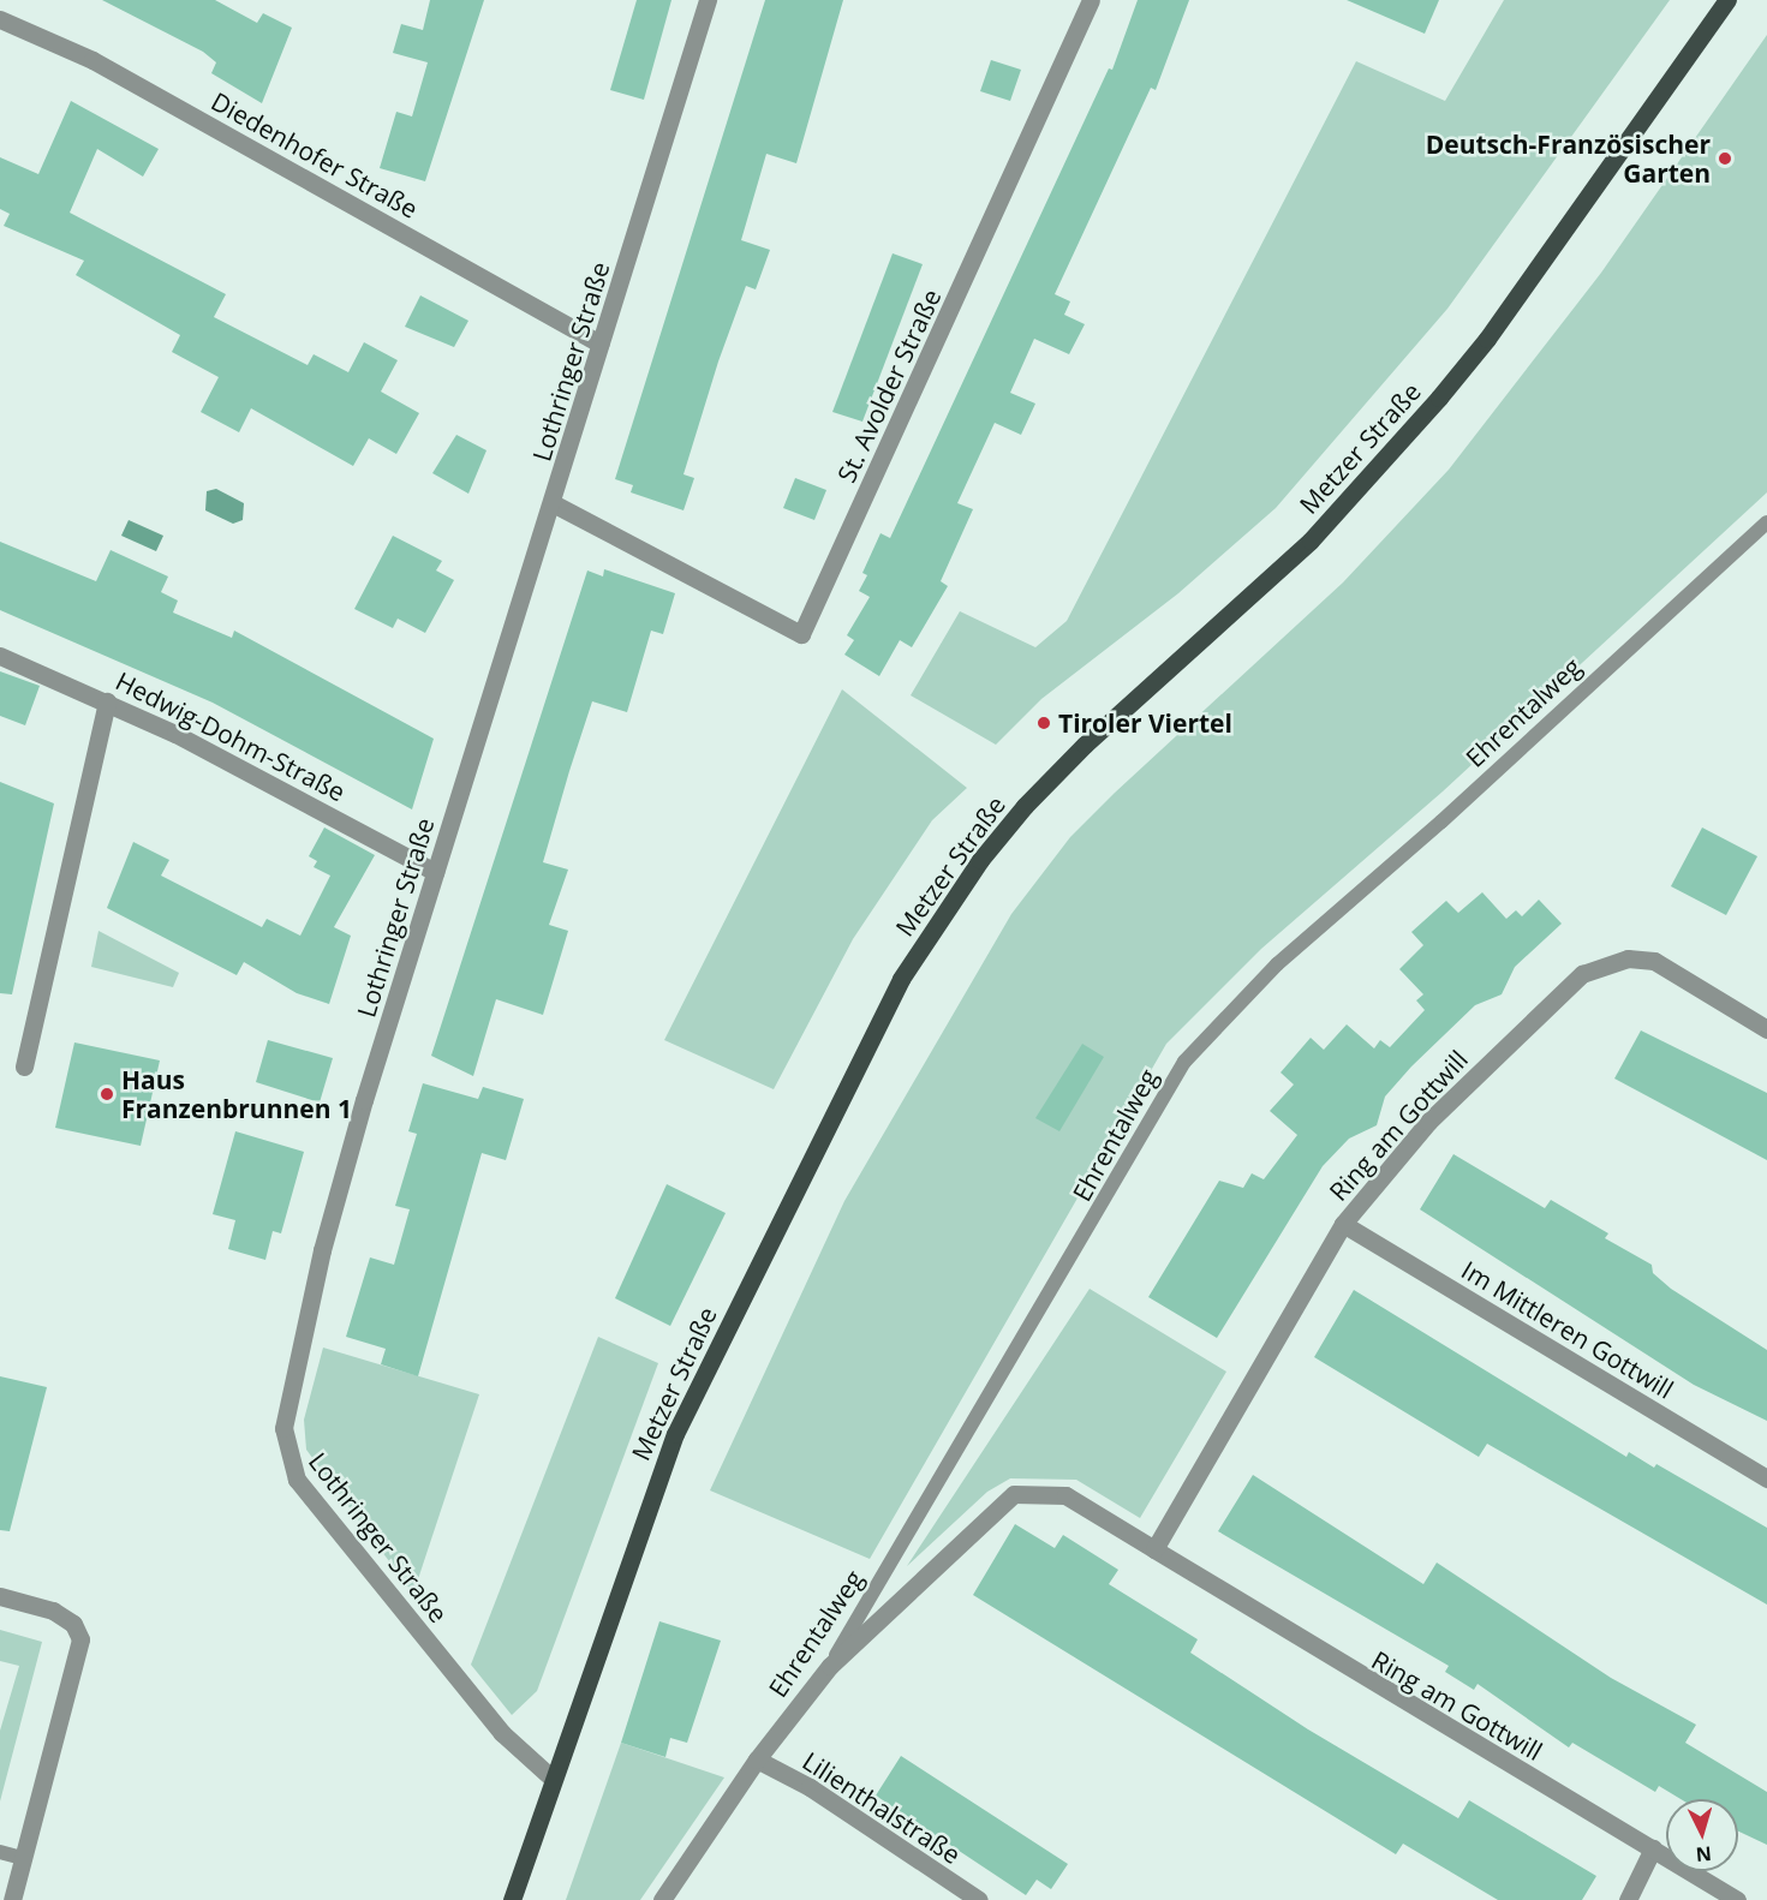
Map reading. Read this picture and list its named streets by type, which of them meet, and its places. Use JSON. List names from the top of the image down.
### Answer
{
  "streets": {
    "main road": ["Metzer Straße"],
    "street": [
      "Diedenhofer Straße",
      "Lothringer Straße",
      "St. Avolder Straße",
      "Ehrentalweg",
      "Hedwig-Dohm-Straße",
      "Ring am Gottwill",
      "Im Mittleren Gottwill",
      "Lilienthalstraße"
    ]
  },
  "crossings": [
    ["Diedenhofer Straße", "Lothringer Straße"],
    ["Lothringer Straße", "St. Avolder Straße"],
    ["Lothringer Straße", "Metzer Straße"],
    ["Lothringer Straße", "Hedwig-Dohm-Straße"],
    ["Ehrentalweg", "Ring am Gottwill"],
    ["Ehrentalweg", "Lilienthalstraße"],
    ["Ring am Gottwill", "Im Mittleren Gottwill"]
  ],
  "places": ["Deutsch-Französischer Garten", "Tiroler Viertel", "Haus Franzenbrunnen 1"],
  "north": "bottom"
}
